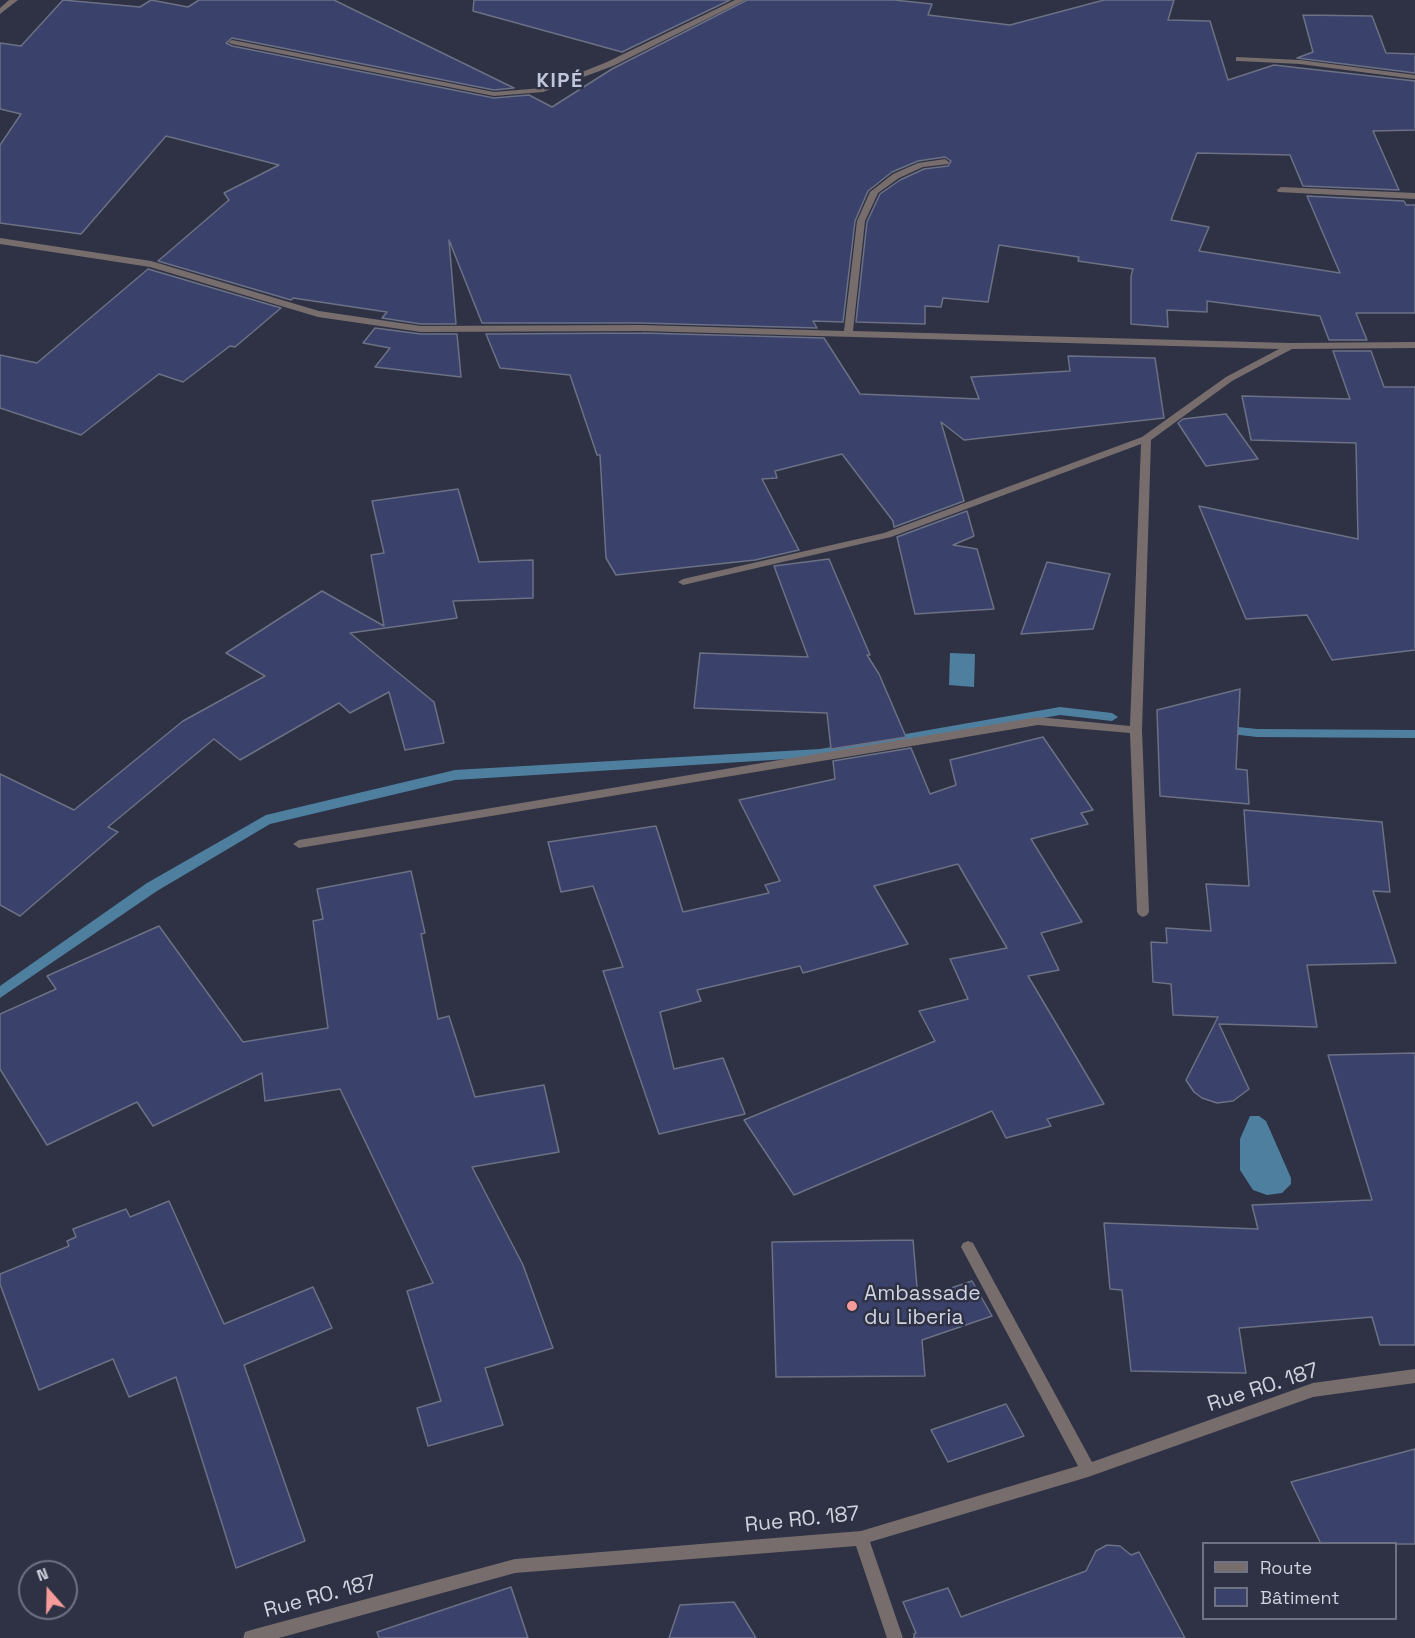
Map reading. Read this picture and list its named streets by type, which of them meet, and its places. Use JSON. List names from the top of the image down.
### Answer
{
  "streets": {
    "street": ["Rue RO. 187"]
  },
  "districts": ["KIPÉ"],
  "places": ["Ambassade du Liberia"],
  "legend": ["Route", "Bâtiment"],
  "north": "top"
}
